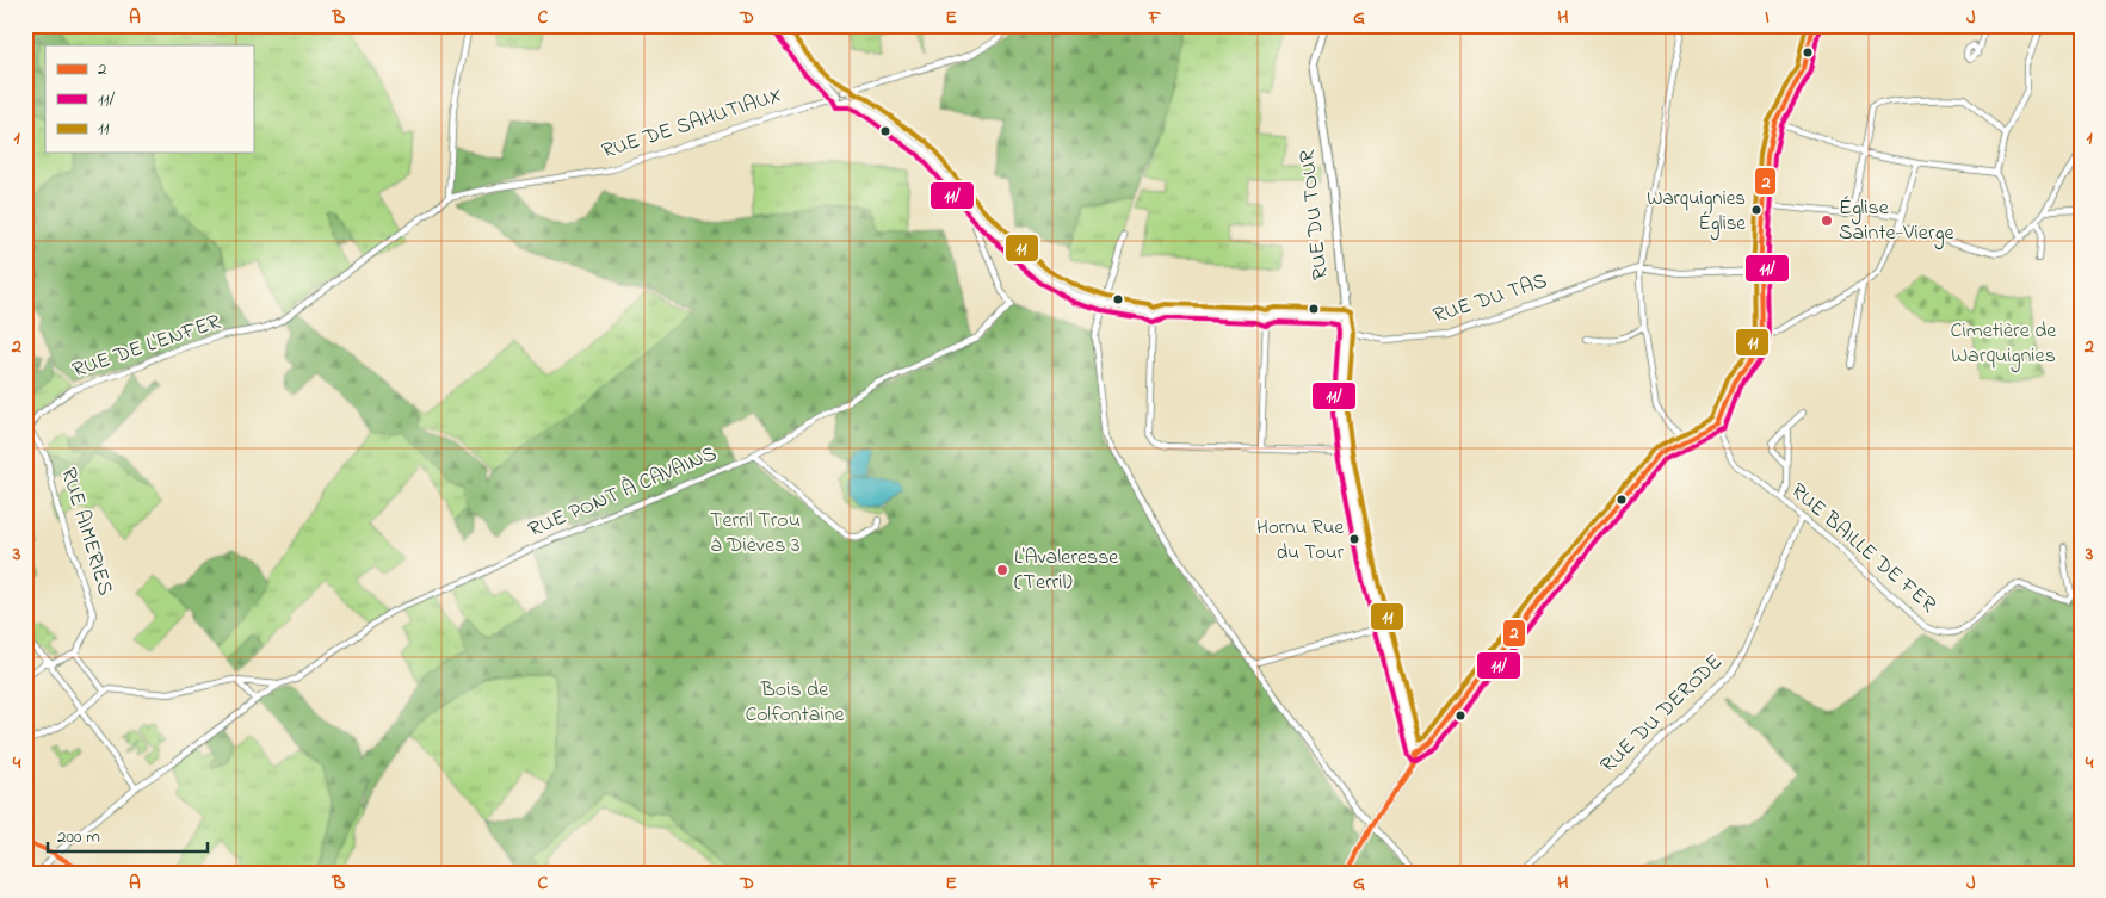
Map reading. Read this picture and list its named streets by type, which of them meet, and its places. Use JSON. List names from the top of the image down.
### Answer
{
  "streets": {
    "street": [
      "RUE DE SAHUTIAUX",
      "RUE DU TOUR",
      "RUE DU TAS",
      "RUE DE L'ENFER",
      "RUE PONT À CAVAINS",
      "RUE AIMERIES",
      "RUE BAILLE DE FER",
      "RUE DU DERODE"
    ]
  },
  "crossings": [
    ["RUE DE SAHUTIAUX", "RUE DE L'ENFER"],
    ["RUE DU TOUR", "RUE DU TAS"],
    ["RUE DE L'ENFER", "RUE AIMERIES"],
    ["RUE BAILLE DE FER", "RUE DU DERODE"]
  ],
  "parks": ["Cimetière de Warquignies", "Terril Trou à Dièves 3", "Bois de Colfontaine"],
  "places": [
    "Warquignies Église",
    "Église Sainte-Vierge",
    "Hornu Rue du Tour",
    "L'Avaleresse (Terril)"
  ],
  "lines": ["transit line 2", "transit line 11", "transit line 11/"],
  "legend": ["2", "11/", "11"],
  "scale_bar": "200 m",
  "grid": {
    "columns": [
      "A",
      "B",
      "C",
      "D",
      "E",
      "F",
      "G",
      "H",
      "I",
      "J"
    ],
    "rows": [
      "1",
      "2",
      "3",
      "4"
    ]
  }
}
